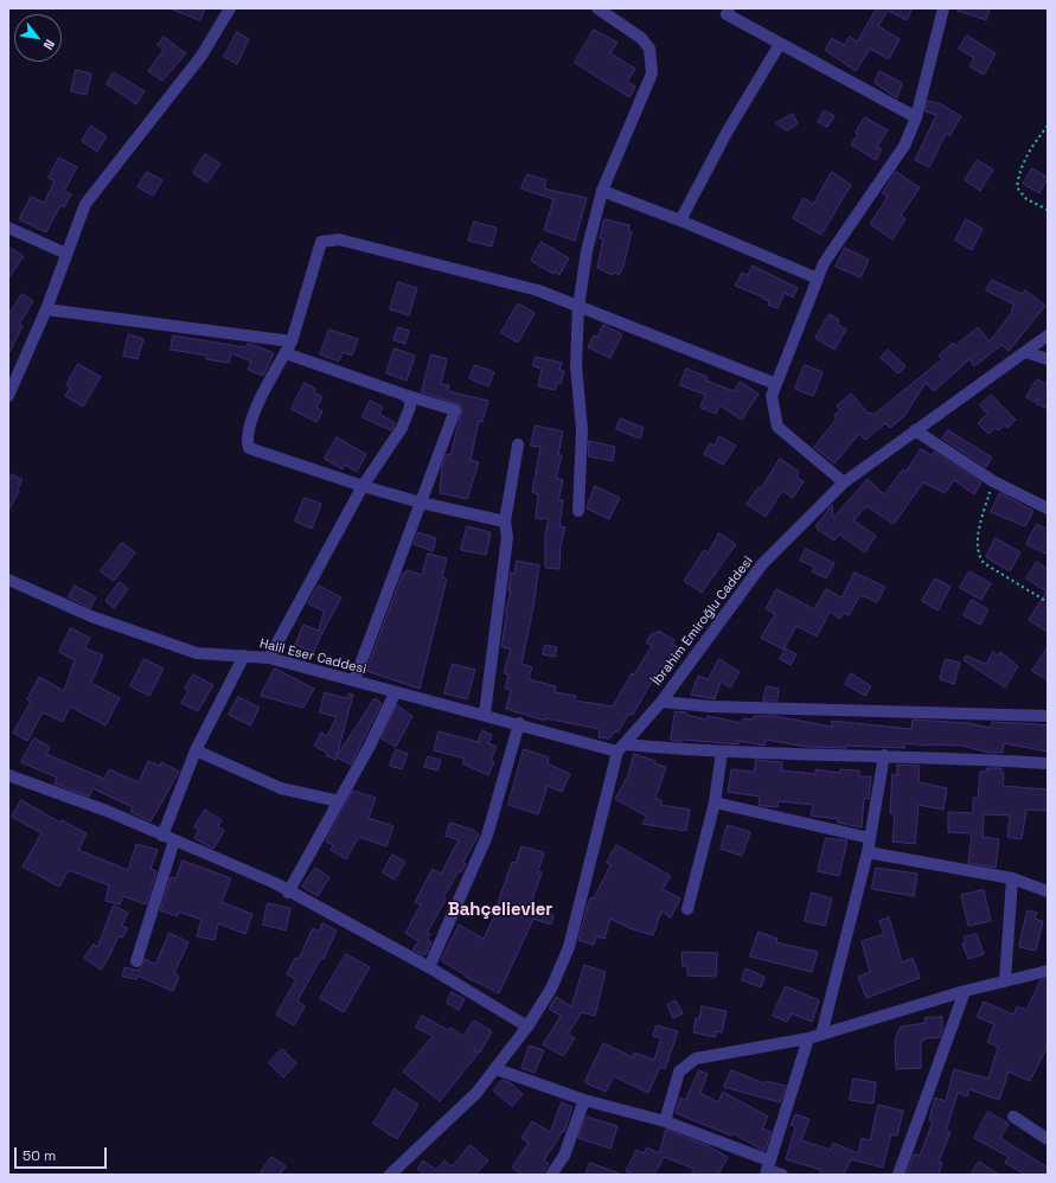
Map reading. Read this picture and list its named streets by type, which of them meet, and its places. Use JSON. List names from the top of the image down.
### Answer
{
  "streets": {
    "street": ["İbrahim Emiroğlu Caddesi", "Halil Eser Caddesi"]
  },
  "crossings": [
    ["İbrahim Emiroğlu Caddesi", "Halil Eser Caddesi"]
  ],
  "districts": ["Bahçelievler"],
  "scale_bar": "50 m",
  "north": "bottom right"
}
